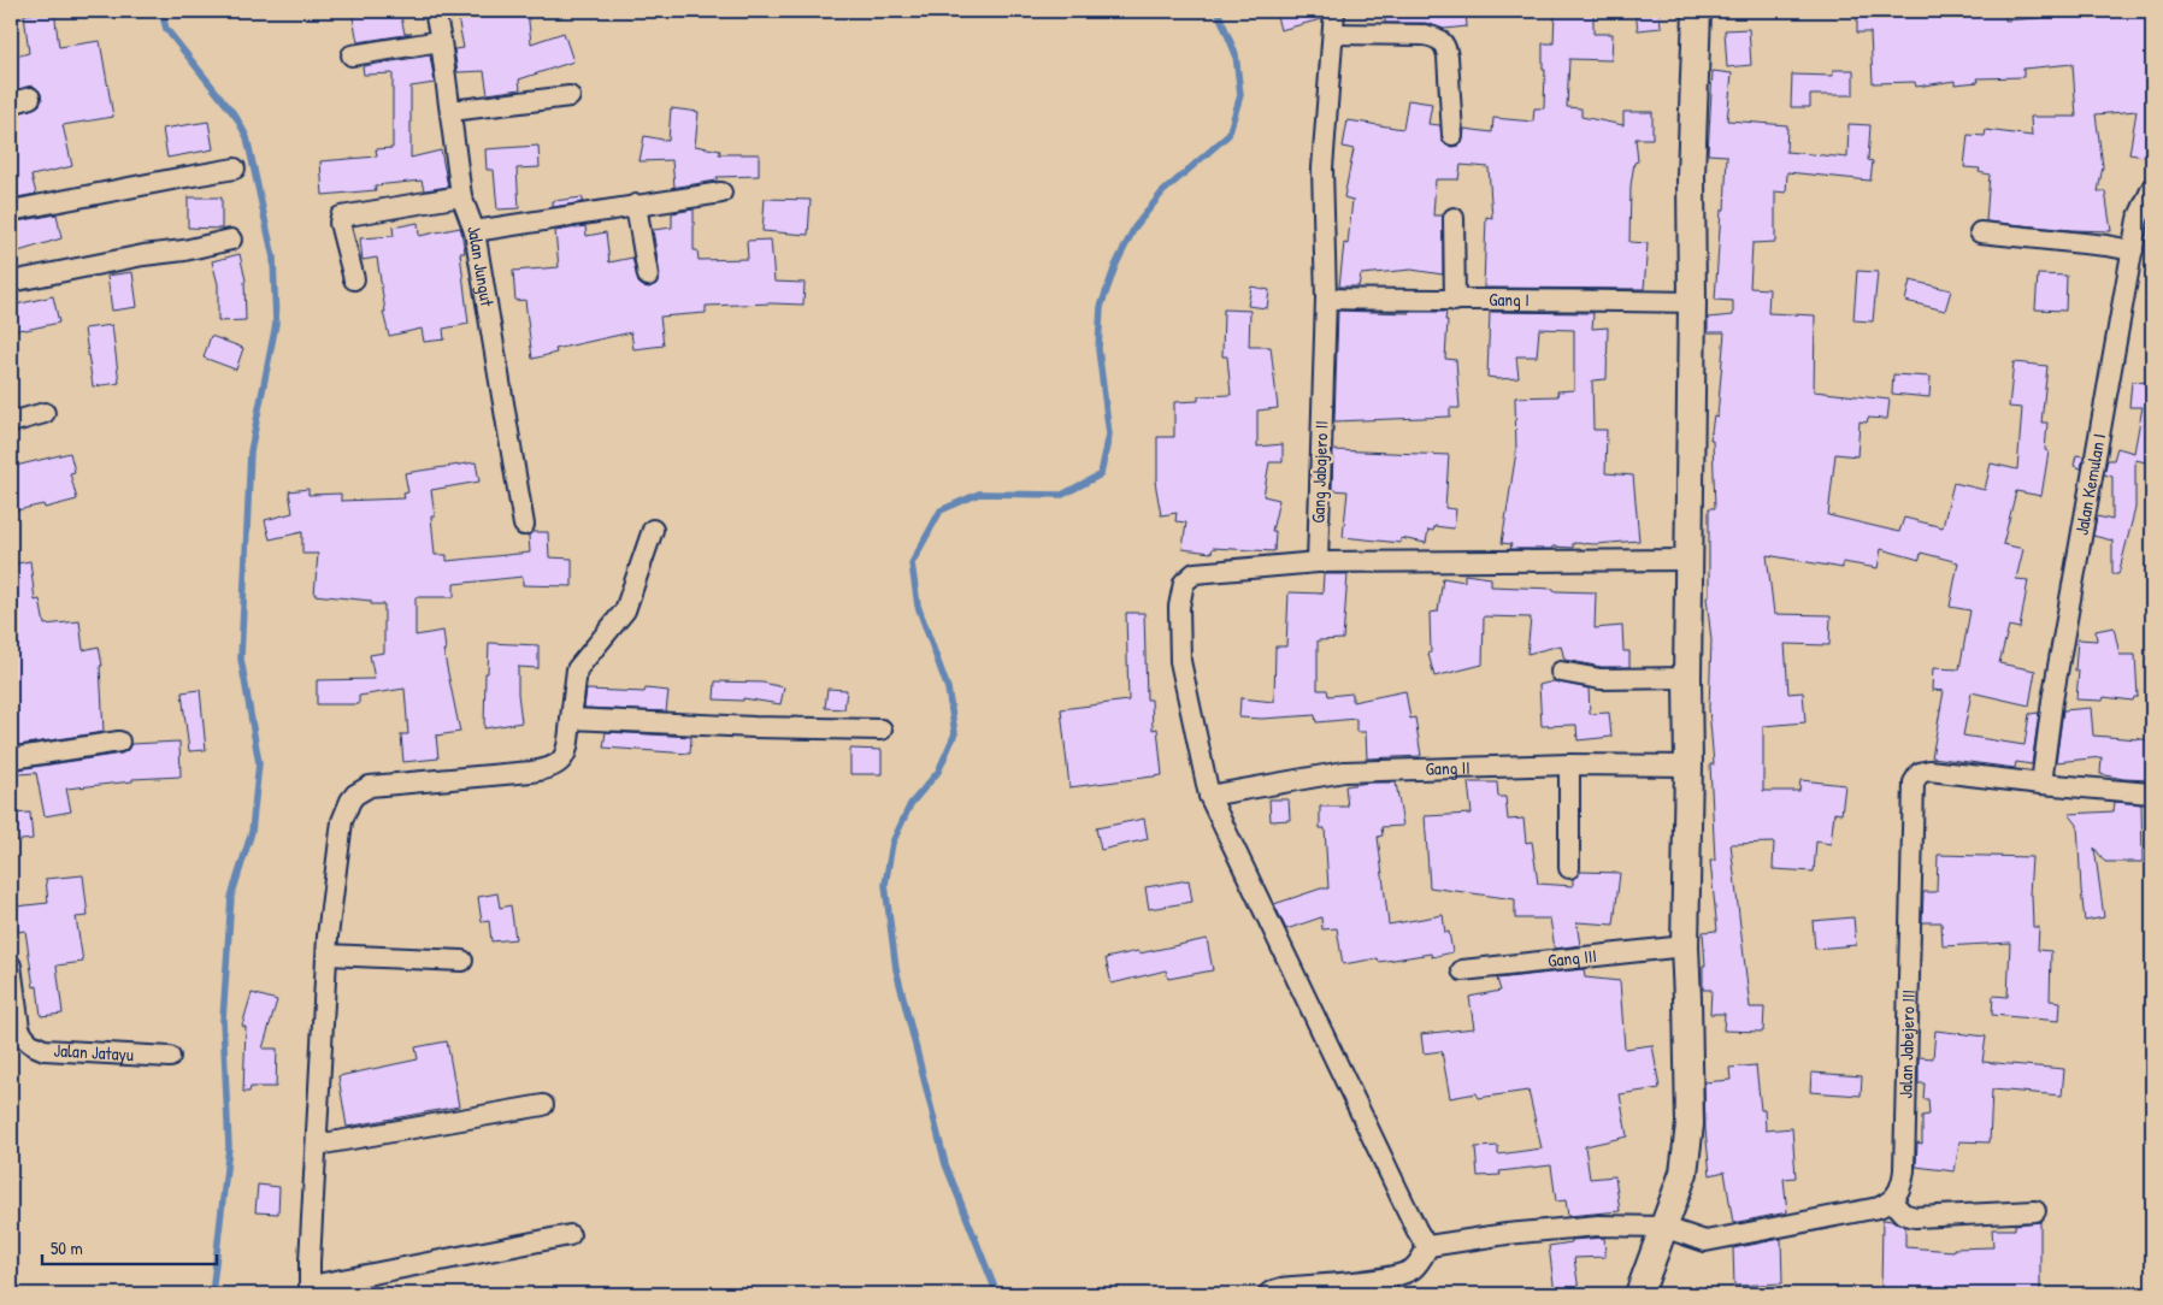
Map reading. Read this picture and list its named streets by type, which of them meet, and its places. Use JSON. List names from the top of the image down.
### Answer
{
  "streets": {
    "street": [
      "Jalan Jungut",
      "Gang I",
      "Gang Jabajero II",
      "Jalan Kemulan I",
      "Gang II",
      "Gang III",
      "Jalan Jabejero III",
      "Jalan Jatayu"
    ]
  },
  "crossings": [
    ["Gang I", "Gang Jabajero II"],
    ["Jalan Kemulan I", "Jalan Jabejero III"]
  ],
  "scale_bar": "50 m"
}
